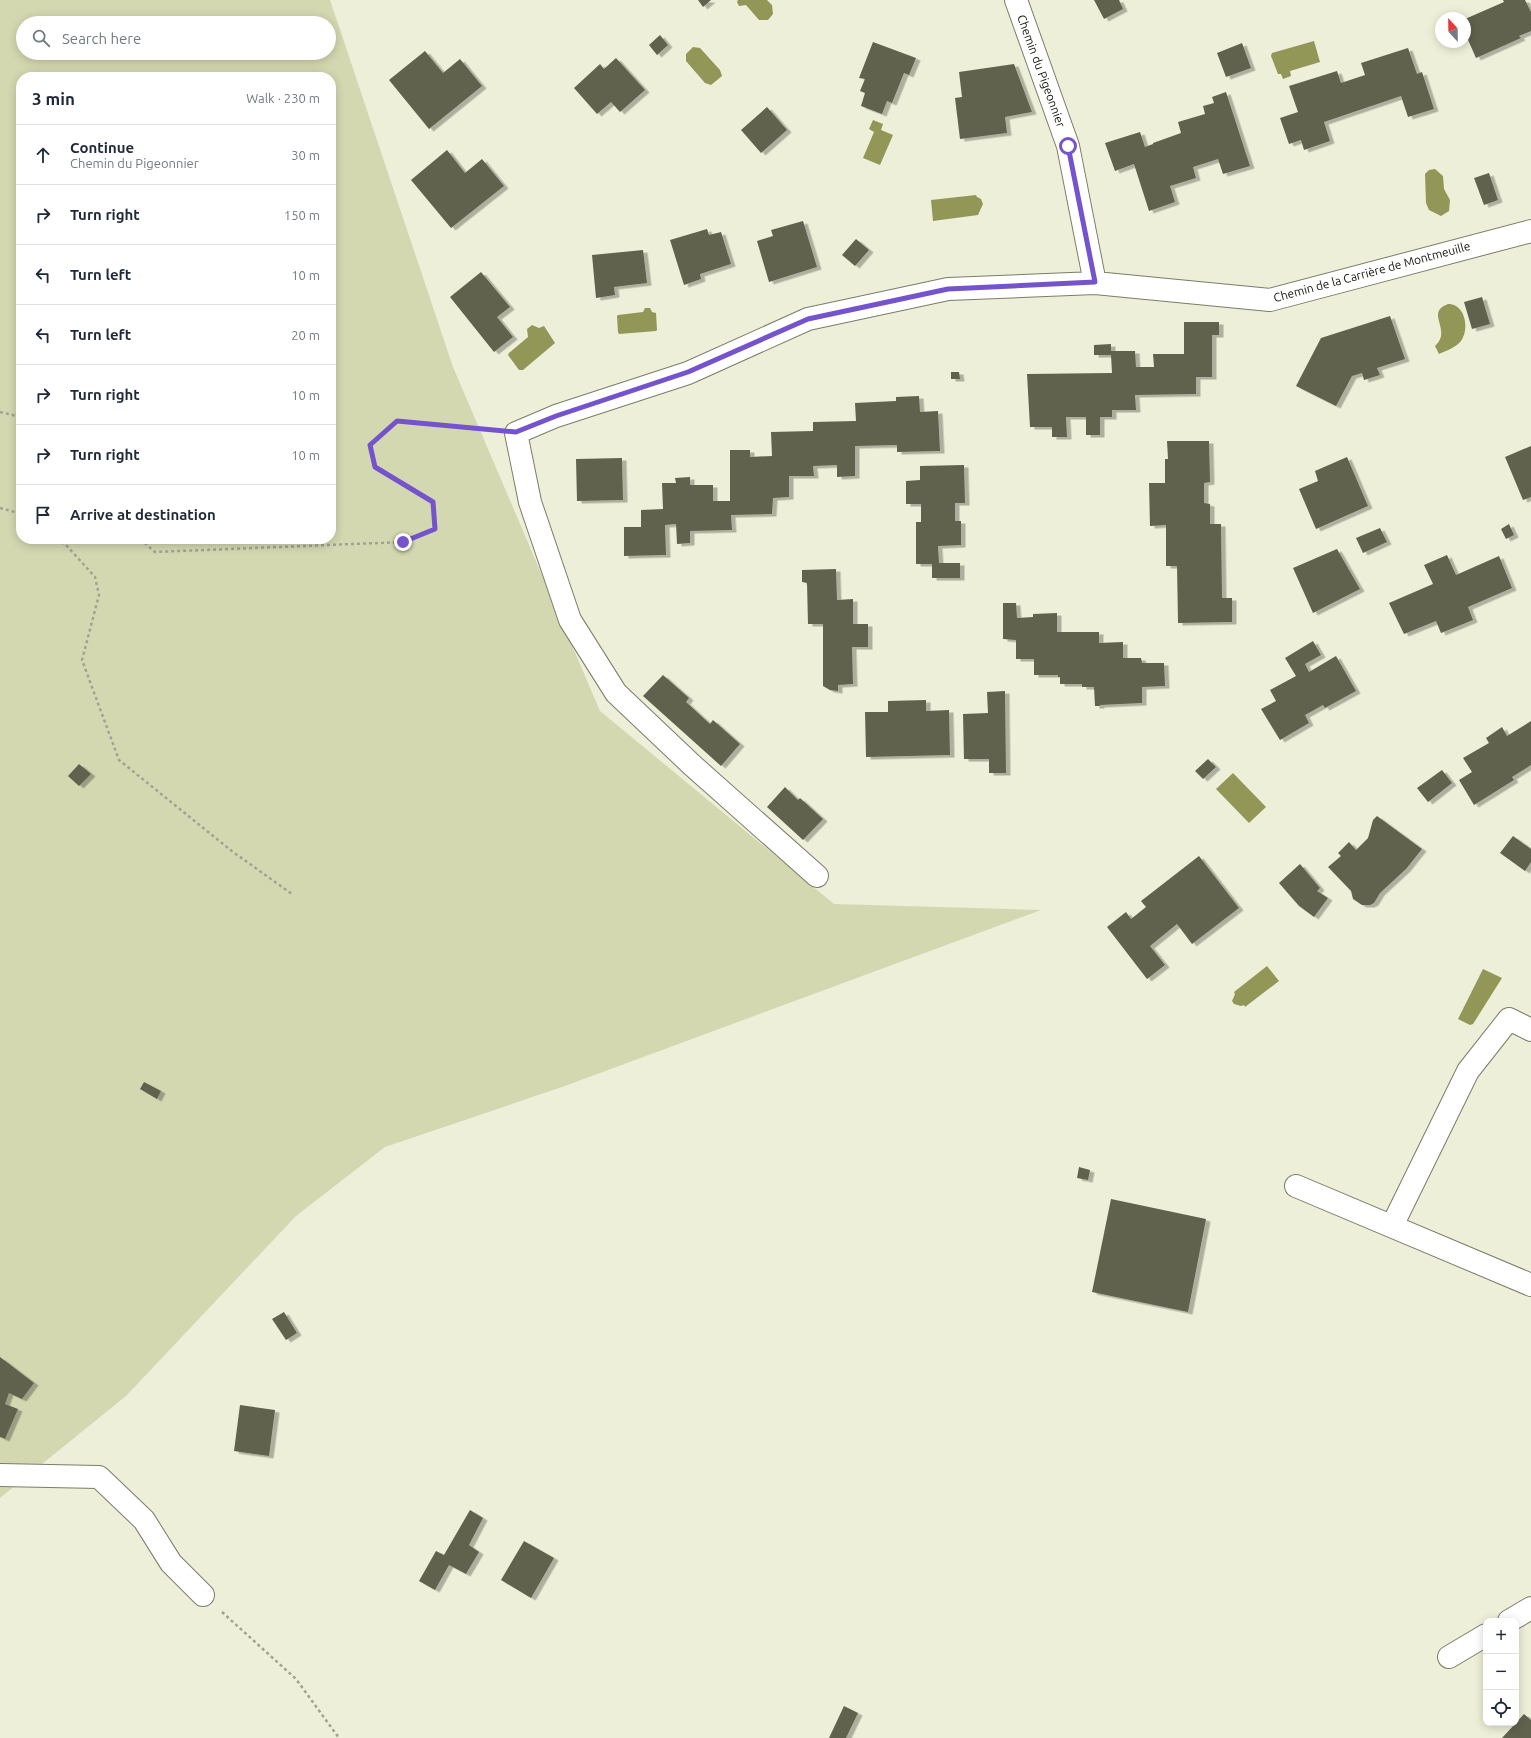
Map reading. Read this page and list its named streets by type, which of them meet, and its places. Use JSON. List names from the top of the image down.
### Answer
{
  "streets": {
    "street": ["Chemin du Pigeonnier", "Chemin de la Carrière de Montmeuille"]
  },
  "crossings": [
    ["Chemin du Pigeonnier", "Chemin de la Carrière de Montmeuille"]
  ],
  "north": "top",
  "page": {
    "search": "Search here",
    "heading": ["3 min", "Walk · 230 m"],
    "list": [
      ["Continue", "Chemin du Pigeonnier", "30 m"],
      ["Turn right", "150 m"],
      ["Turn left", "10 m"],
      ["Turn left", "20 m"],
      ["Turn right", "10 m"],
      ["Turn right", "10 m"],
      "Arrive at destination"
    ],
    "map_buttons": ["+", "−"]
  }
}
